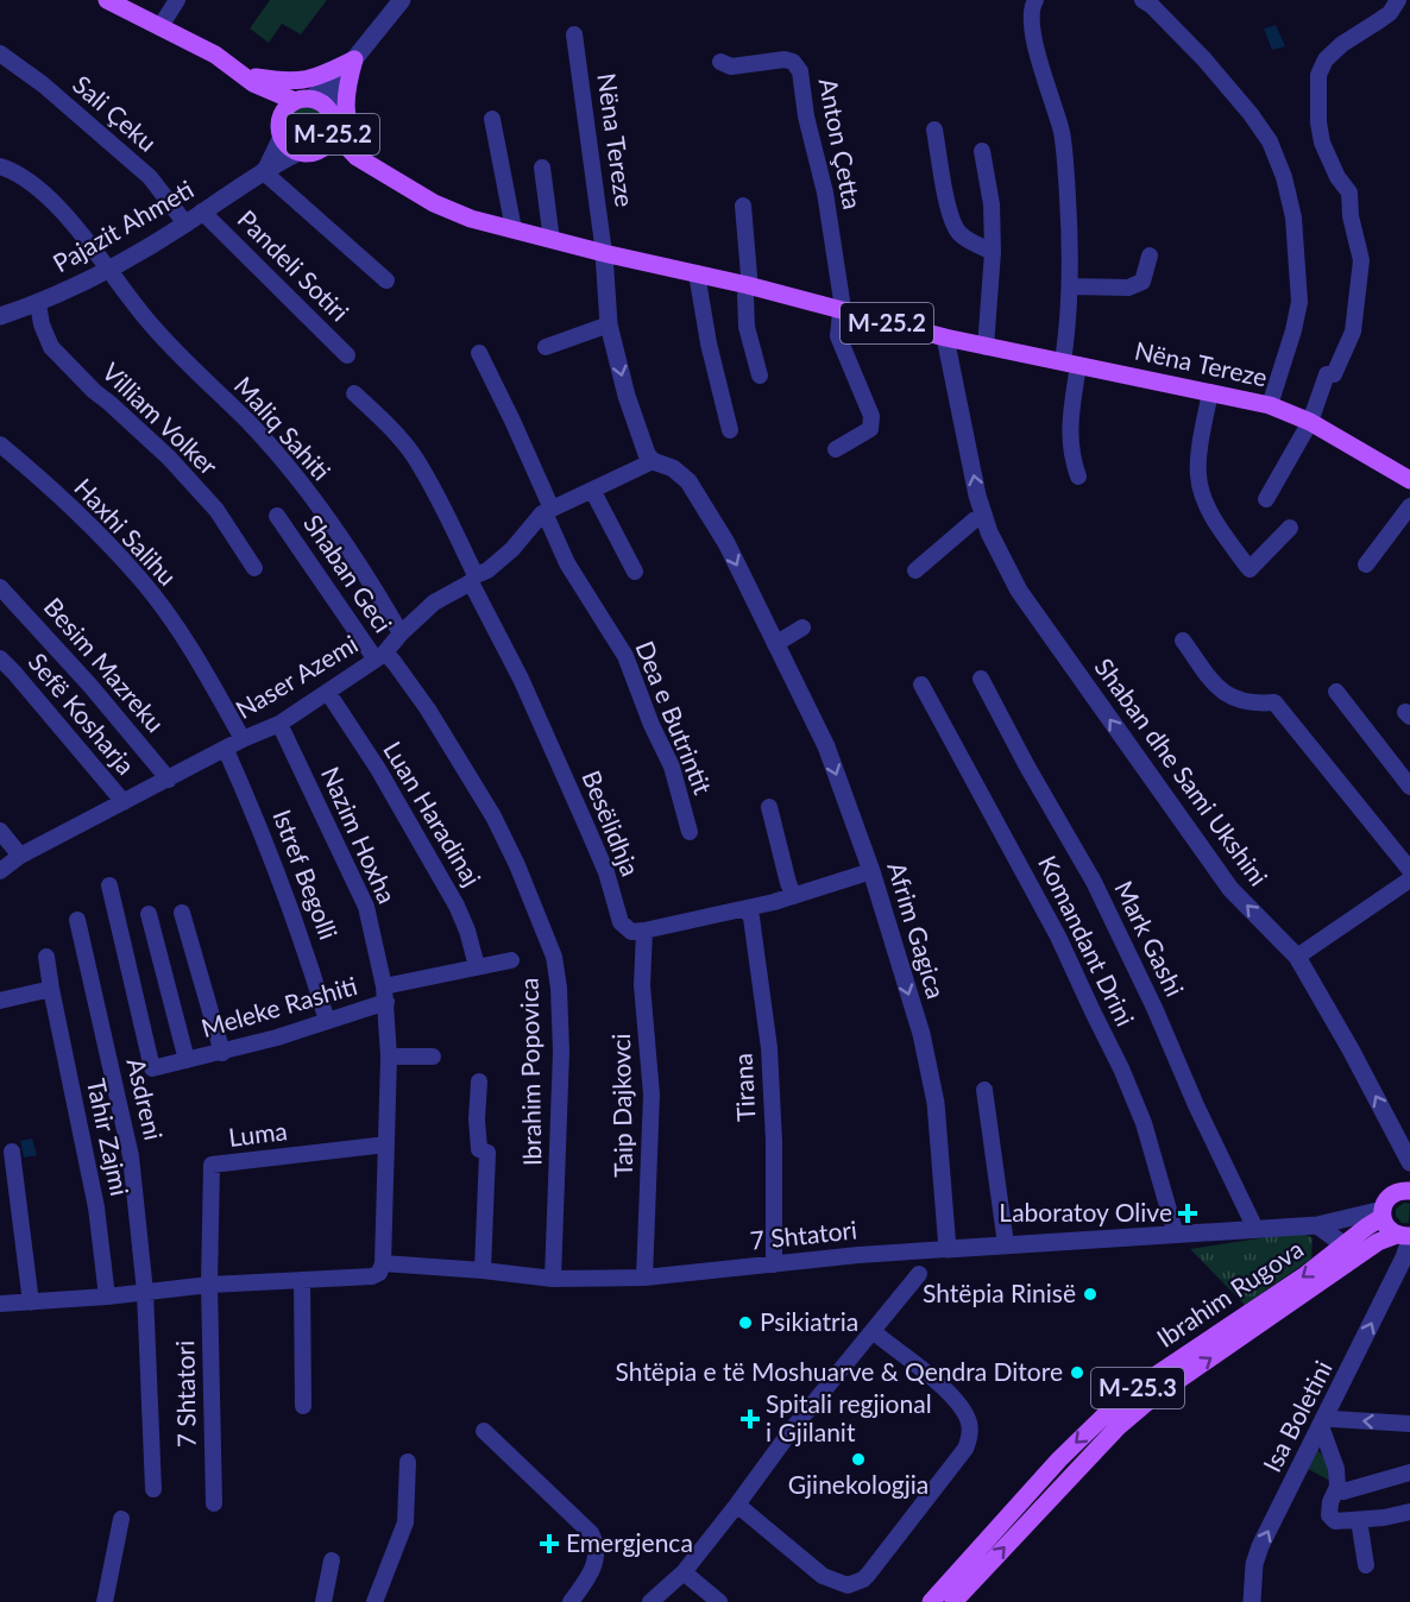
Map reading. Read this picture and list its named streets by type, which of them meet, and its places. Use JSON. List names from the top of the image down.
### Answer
{
  "streets": {
    "main road": [
      "M-25.2",
      "Nëna Tereze",
      "Ibrahim Rugova",
      "M-25.3"
    ],
    "street": [
      "Sali Çeku",
      "Anton Çetta",
      "Pajazit Ahmeti",
      "Pandeli Sotiri",
      "Villiam Volker",
      "Maliq Sahiti",
      "Haxhi Salihu",
      "Shaban Geci",
      "Besim Mazreku",
      "Naser Azemi",
      "Sefë Kosharja",
      "Dea e Butrintit",
      "Shaban dhe Sami Ukshini",
      "Luan Haradinaj",
      "Besëlidhja",
      "Nazim Hoxha",
      "Istref Begolli",
      "Afrim Gagica",
      "Mark Gashi",
      "Komandant Drini",
      "Meleke Rashiti",
      "Ibrahim Popovica",
      "Tirana",
      "Asdreni",
      "Taip Dajkovci",
      "Luma",
      "Tahir Zajmi",
      "7 Shtatori",
      "Isa Boletini"
    ]
  },
  "crossings": [
    ["Sali Çeku", "Pajazit Ahmeti"],
    ["M-25.2", "Nëna Tereze"],
    ["M-25.2", "Pajazit Ahmeti"],
    ["Nëna Tereze", "Anton Çetta"],
    ["Nëna Tereze", "Pajazit Ahmeti"],
    ["Nëna Tereze", "Shaban dhe Sami Ukshini"],
    ["Pajazit Ahmeti", "Pandeli Sotiri"],
    ["Pajazit Ahmeti", "Villiam Volker"],
    ["Pajazit Ahmeti", "Maliq Sahiti"],
    ["Maliq Sahiti", "Naser Azemi"],
    ["Haxhi Salihu", "Naser Azemi"],
    ["Shaban Geci", "Naser Azemi"],
    ["Shaban Geci", "Ibrahim Popovica"],
    ["Besim Mazreku", "Naser Azemi"],
    ["Naser Azemi", "Sefë Kosharja"],
    ["Naser Azemi", "Dea e Butrintit"],
    ["Naser Azemi", "Luan Haradinaj"],
    ["Naser Azemi", "Besëlidhja"],
    ["Naser Azemi", "Nazim Hoxha"],
    ["Naser Azemi", "Istref Begolli"],
    ["Naser Azemi", "Afrim Gagica"],
    ["Naser Azemi", "Ibrahim Popovica"],
    ["Besëlidhja", "Taip Dajkovci"],
    ["Nazim Hoxha", "Meleke Rashiti"],
    ["Nazim Hoxha", "Luma"],
    ["Nazim Hoxha", "7 Shtatori"],
    ["Istref Begolli", "Meleke Rashiti"],
    ["Afrim Gagica", "7 Shtatori"],
    ["Mark Gashi", "7 Shtatori"],
    ["Komandant Drini", "7 Shtatori"],
    ["Ibrahim Popovica", "7 Shtatori"],
    ["Tirana", "7 Shtatori"],
    ["Taip Dajkovci", "7 Shtatori"],
    ["Luma", "7 Shtatori"],
    ["7 Shtatori", "Ibrahim Rugova"],
    ["Ibrahim Rugova", "Isa Boletini"]
  ],
  "one_way": ["Isa Boletini"],
  "places": {
    "health": ["Laboratoy Olive", "Spitali regjional i Gjilanit", "Emergjenca"],
    "other": [
      "Shtëpia Rinisë",
      "Psikiatria",
      "Shtëpia e të Moshuarve & Qendra Ditore",
      "Gjinekologjia"
    ]
  }
}
